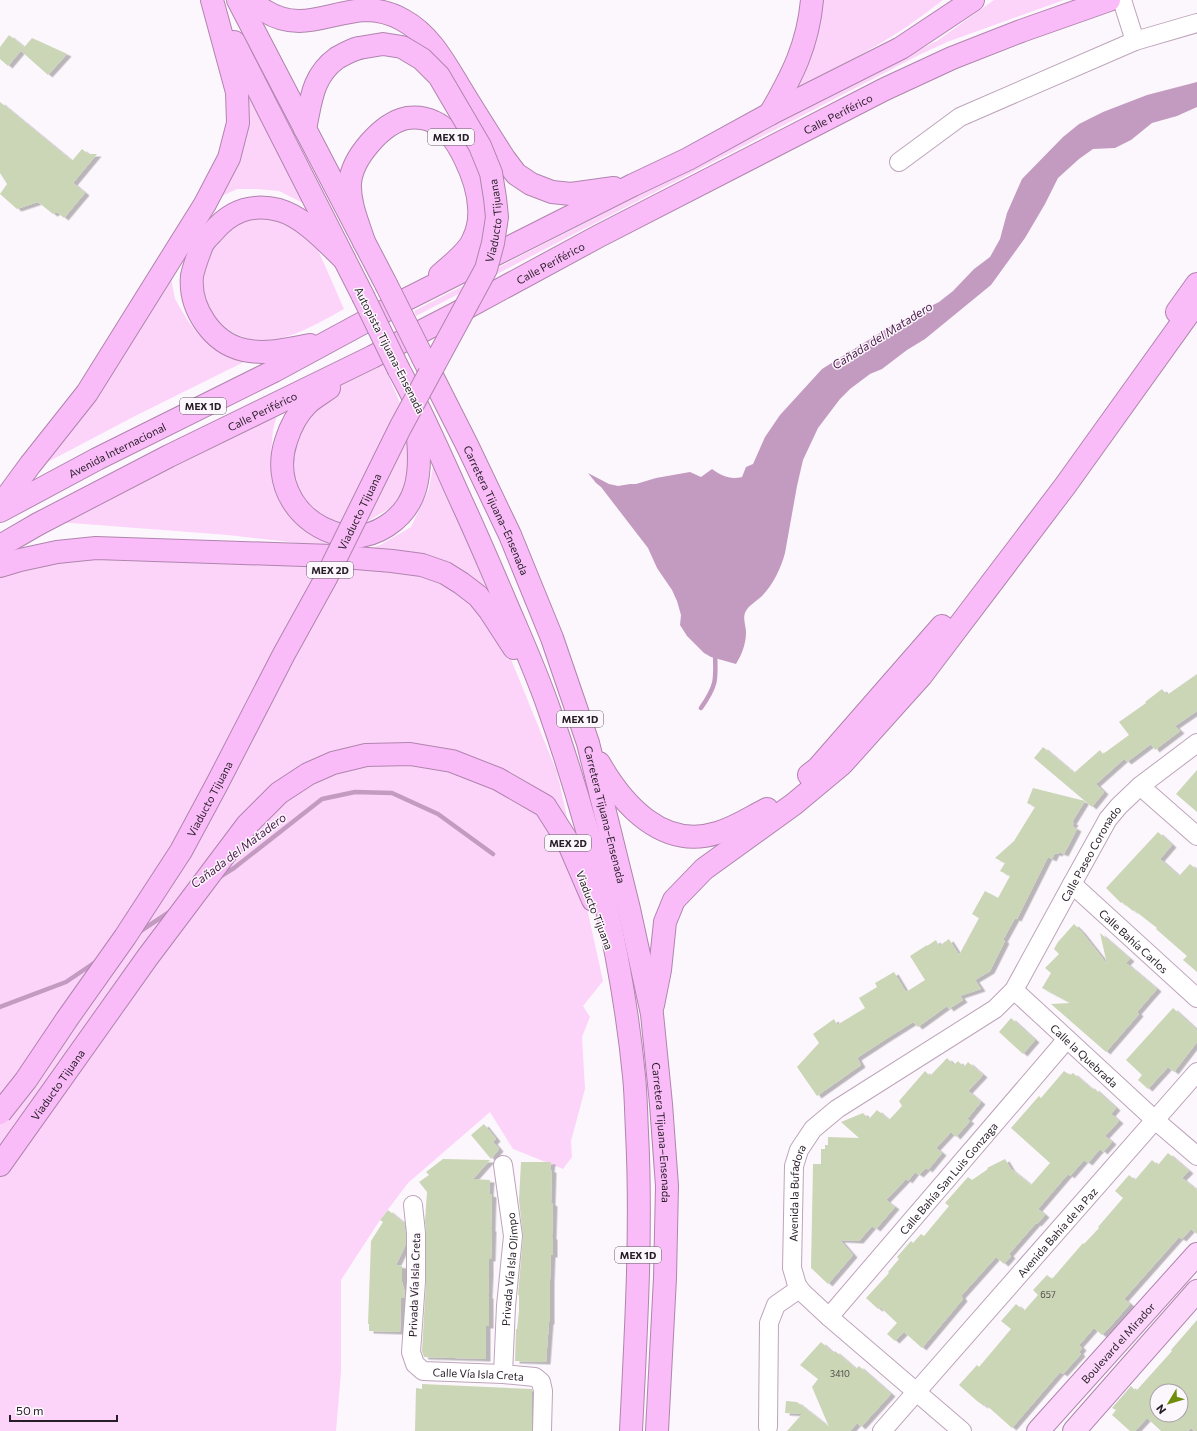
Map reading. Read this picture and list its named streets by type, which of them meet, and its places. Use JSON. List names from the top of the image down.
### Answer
{
  "streets": {
    "highway": [
      "Calle Periférico",
      "MEX 1D",
      "Viaducto Tijuana",
      "Autopista Tijuana-Ensenada",
      "Avenida Internacional",
      "Carretera Tijuana–Ensenada",
      "MEX 2D"
    ],
    "main road": ["Boulevard el Mirador"],
    "street": [
      "Calle Paseo Coronado",
      "Calle Bahía Carlos",
      "Calle la Quebrada",
      "Calle Bahía San Luis Gonzaga",
      "Avenida la Bufadora",
      "Avenida Bahía de la Paz",
      "Privada Vía Isla Olimpo",
      "Privada Vía Isla Creta",
      "Calle Vía Isla Creta"
    ]
  },
  "crossings": [
    ["MEX 1D", "Autopista Tijuana-Ensenada"],
    ["MEX 1D", "Avenida Internacional"],
    ["MEX 1D", "Carretera Tijuana–Ensenada"],
    ["Viaducto Tijuana", "Carretera Tijuana–Ensenada"],
    ["Autopista Tijuana-Ensenada", "Carretera Tijuana–Ensenada"],
    ["Calle Paseo Coronado", "Calle Bahía Carlos"],
    ["Calle Paseo Coronado", "Calle la Quebrada"],
    ["Calle Paseo Coronado", "Avenida la Bufadora"],
    ["Calle la Quebrada", "Calle Bahía San Luis Gonzaga"],
    ["Calle la Quebrada", "Avenida la Bufadora"],
    ["Calle la Quebrada", "Avenida Bahía de la Paz"],
    ["Calle Bahía San Luis Gonzaga", "Avenida la Bufadora"],
    ["Avenida la Bufadora", "Avenida Bahía de la Paz"],
    ["Privada Vía Isla Olimpo", "Calle Vía Isla Creta"],
    ["Privada Vía Isla Creta", "Calle Vía Isla Creta"]
  ],
  "water": ["Cañada del Matadero"],
  "house_numbers": ["657", "3410"],
  "scale_bar": "50 m",
  "north": "bottom left"
}
